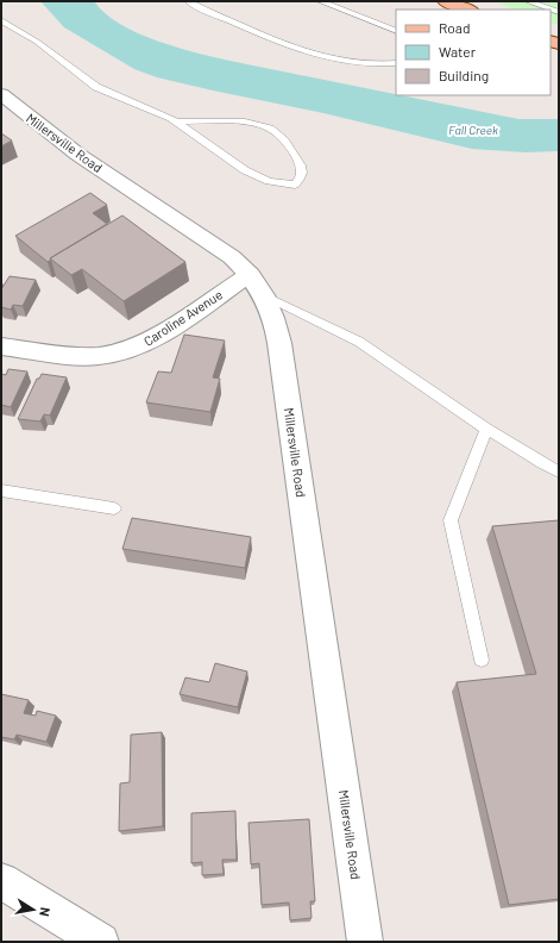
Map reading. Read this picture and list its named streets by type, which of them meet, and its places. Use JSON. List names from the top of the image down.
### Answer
{
  "streets": {
    "street": ["Millersville Road", "Caroline Avenue"]
  },
  "crossings": [
    ["Millersville Road", "Caroline Avenue"]
  ],
  "water": ["Fall Creek"],
  "legend": ["Road", "Water", "Building"],
  "north": "right"
}
